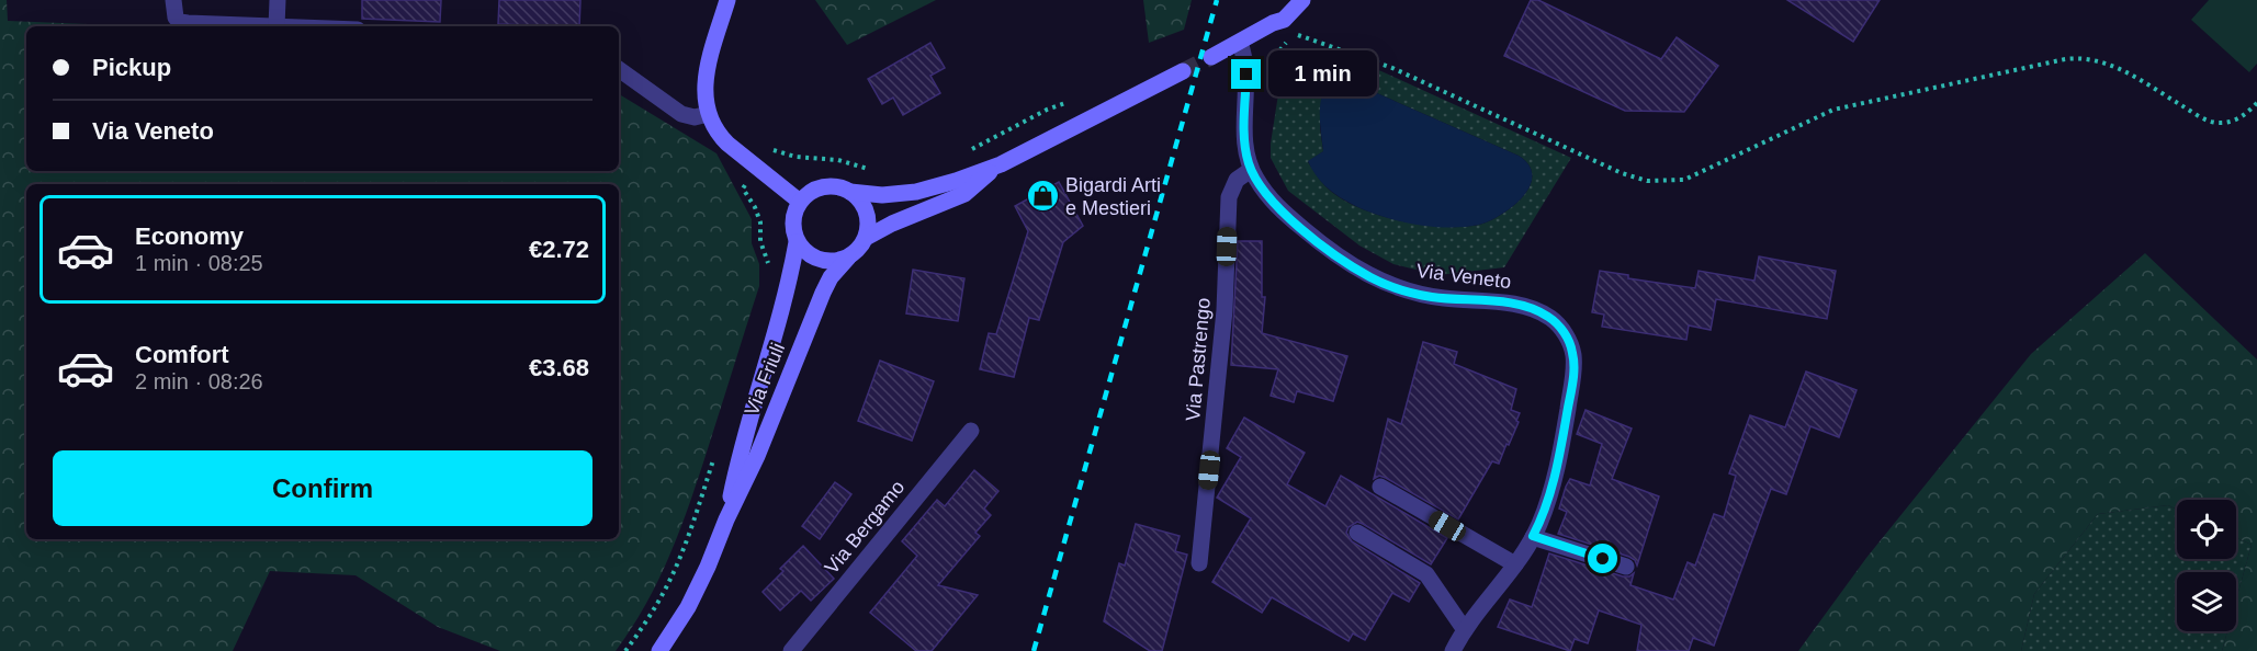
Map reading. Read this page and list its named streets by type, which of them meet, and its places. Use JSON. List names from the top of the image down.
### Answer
{
  "streets": {
    "street": [
      "Via Veneto",
      "Via Pastrengo",
      "Via Friuli",
      "Via Bergamo"
    ]
  },
  "crossings": [
    ["Via Veneto", "Via Pastrengo"]
  ],
  "places": {
    "shop": ["Bigardi Arti e Mestieri"]
  },
  "page": {
    "banner": ["Pickup", "Via Veneto"],
    "bubble": "1 min",
    "list": [
      {
        "name": "Economy",
        "note": "1 min · 08:25",
        "value": "€2.72"
      },
      {
        "name": "Comfort",
        "note": "2 min · 08:26",
        "value": "€3.68"
      }
    ],
    "buttons": "Confirm"
  }
}
